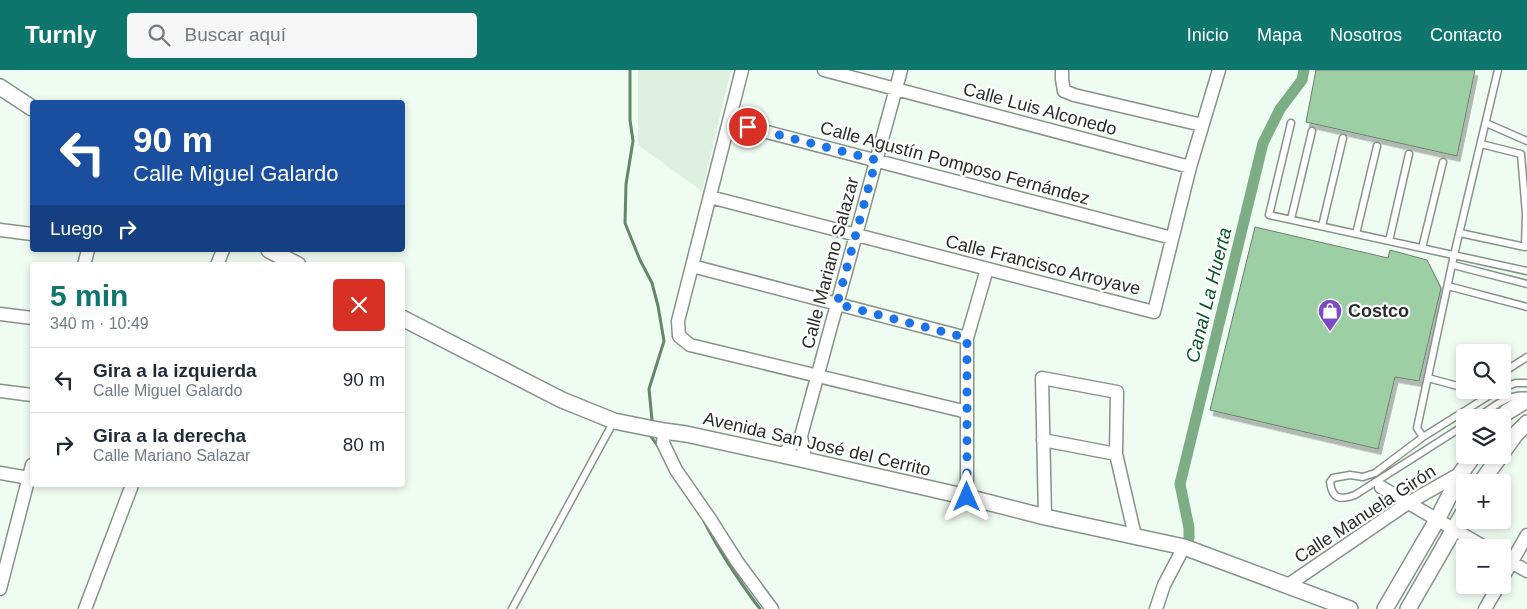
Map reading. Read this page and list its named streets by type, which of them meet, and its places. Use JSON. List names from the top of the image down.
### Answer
{
  "streets": {
    "street": [
      "Calle Luis Alconedo",
      "Calle Agustín Pomposo Fernández",
      "Calle Mariano Salazar",
      "Calle Francisco Arroyave",
      "Avenida San José del Cerrito",
      "Calle Manuela Girón"
    ]
  },
  "crossings": [
    ["Calle Luis Alconedo", "Calle Mariano Salazar"],
    ["Calle Luis Alconedo", "Calle Francisco Arroyave"],
    ["Calle Agustín Pomposo Fernández", "Calle Mariano Salazar"],
    ["Calle Agustín Pomposo Fernández", "Calle Francisco Arroyave"],
    ["Calle Mariano Salazar", "Calle Francisco Arroyave"],
    ["Calle Mariano Salazar", "Avenida San José del Cerrito"],
    ["Avenida San José del Cerrito", "Calle Manuela Girón"]
  ],
  "water": ["Canal La Huerta"],
  "places": {
    "shop": ["Costco"]
  },
  "page": {
    "header": "Turnly",
    "search": "Buscar aquí",
    "nav": [
      "Inicio",
      "Mapa",
      "Nosotros",
      "Contacto"
    ],
    "turn": ["90 m", "Calle Miguel Galardo"],
    "then": "Luego",
    "heading": ["5 min", "340 m · 10:49"],
    "map_buttons": ["+", "−"],
    "list": [
      {
        "name": "Gira a la izquierda",
        "note": "Calle Miguel Galardo",
        "value": "90 m"
      },
      {
        "name": "Gira a la derecha",
        "note": "Calle Mariano Salazar",
        "value": "80 m"
      }
    ]
  }
}
